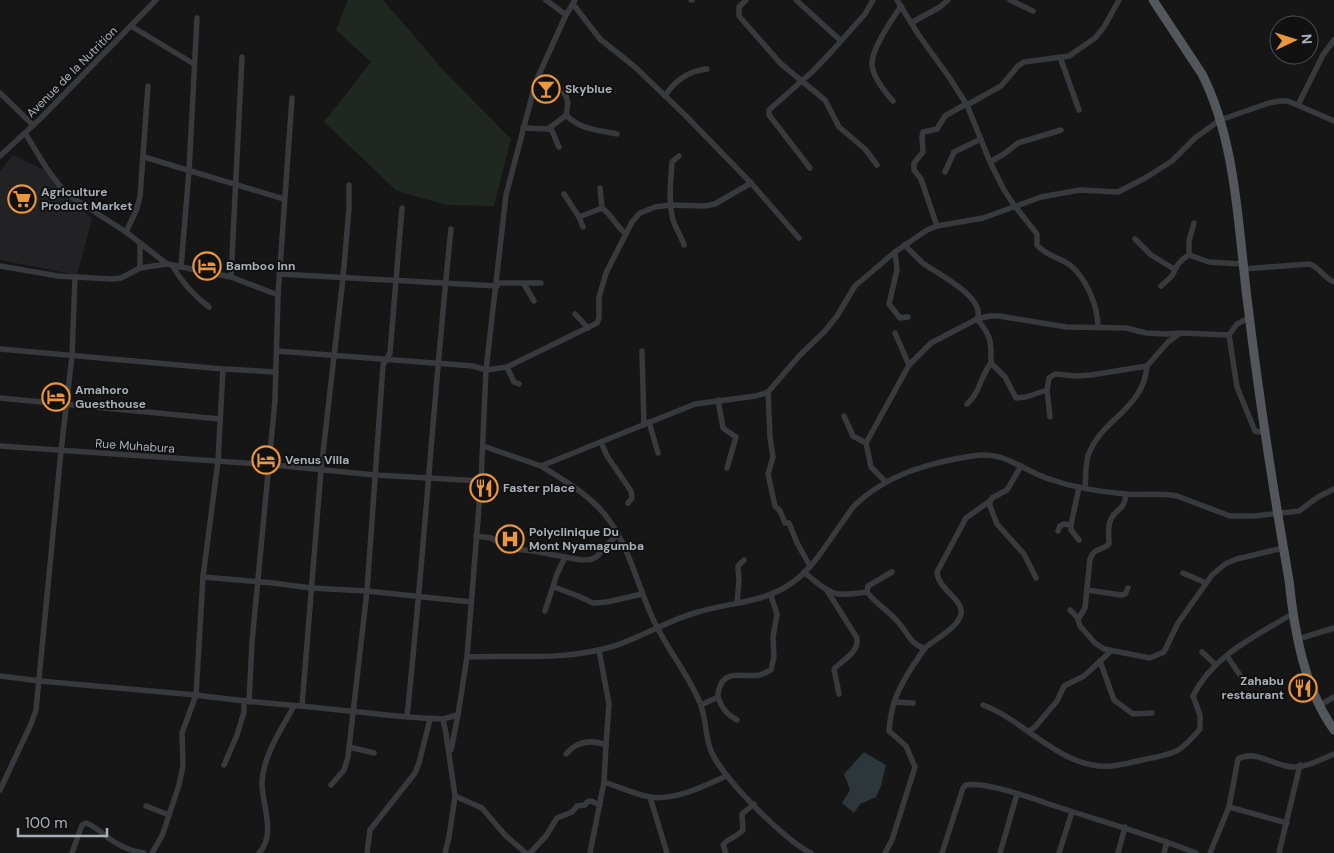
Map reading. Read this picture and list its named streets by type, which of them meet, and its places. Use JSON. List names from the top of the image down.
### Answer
{
  "streets": {
    "street": ["Avenue de la Nutrition", "Rue Muhabura"]
  },
  "places": {
    "bar": ["Skyblue"],
    "supermarket": ["Agriculture Product Market"],
    "hotel": ["Bamboo Inn", "Amahoro Guesthouse", "Venus Villa"],
    "restaurant": ["Faster place", "Zahabu restaurant"],
    "hospital": ["Polyclinique Du Mont Nyamagumba"]
  },
  "scale_bar": "100 m",
  "north": "right"
}
